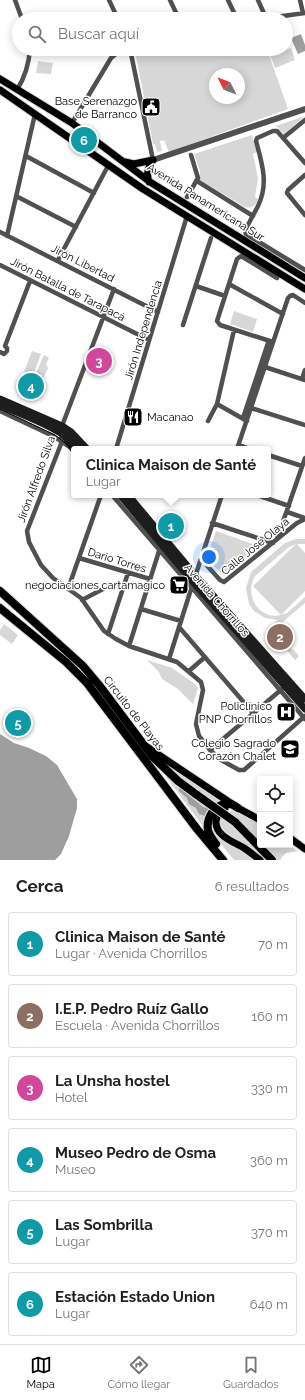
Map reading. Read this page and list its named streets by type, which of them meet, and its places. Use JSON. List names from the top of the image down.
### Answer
{
  "streets": {
    "highway": ["Circuito de Playas"],
    "main road": ["Avenida Panamericana Sur", "Avenida Chorrillos"],
    "street": [
      "Jirón Libertad",
      "Jirón Batalla de Tarapacá",
      "Jirón Independencia",
      "Jirón Alfredo Silva",
      "Calle José Olaya",
      "Dario Torres"
    ]
  },
  "crossings": [
    ["Avenida Panamericana Sur", "Jirón Independencia"],
    ["Jirón Libertad", "Jirón Independencia"],
    ["Jirón Batalla de Tarapacá", "Jirón Independencia"]
  ],
  "places": {
    "public building": ["Base Serenazgo de Barranco"],
    "restaurant": ["Macanao"],
    "supermarket": ["negociaciones cartamagico"],
    "hospital": ["Policlínico PNP Chorrillos"],
    "school or university": ["Colegio Sagrado Corazón Chalet"]
  },
  "north": "top left",
  "page": {
    "search": "Buscar aquí",
    "pins": [
      "6",
      "3",
      "4",
      "1",
      "2",
      "5"
    ],
    "popup": ["Clinica Maison de Santé", "Lugar"],
    "heading": ["Cerca", "6 resultados"],
    "list": [
      {
        "mark": "1",
        "name": "Clinica Maison de Santé",
        "note": "Lugar · Avenida Chorrillos",
        "value": "70 m"
      },
      {
        "mark": "2",
        "name": "I.E.P. Pedro Ruíz Gallo",
        "note": "Escuela · Avenida Chorrillos",
        "value": "160 m"
      },
      {
        "mark": "3",
        "name": "La Unsha hostel",
        "note": "Hotel",
        "value": "330 m"
      },
      {
        "mark": "4",
        "name": "Museo Pedro de Osma",
        "note": "Museo",
        "value": "360 m"
      },
      {
        "mark": "5",
        "name": "Las Sombrilla",
        "note": "Lugar",
        "value": "370 m"
      },
      {
        "mark": "6",
        "name": "Estación Estado Union",
        "note": "Lugar",
        "value": "640 m"
      }
    ],
    "nav": ["Mapa", "Cómo llegar", "Guardados"]
  }
}
